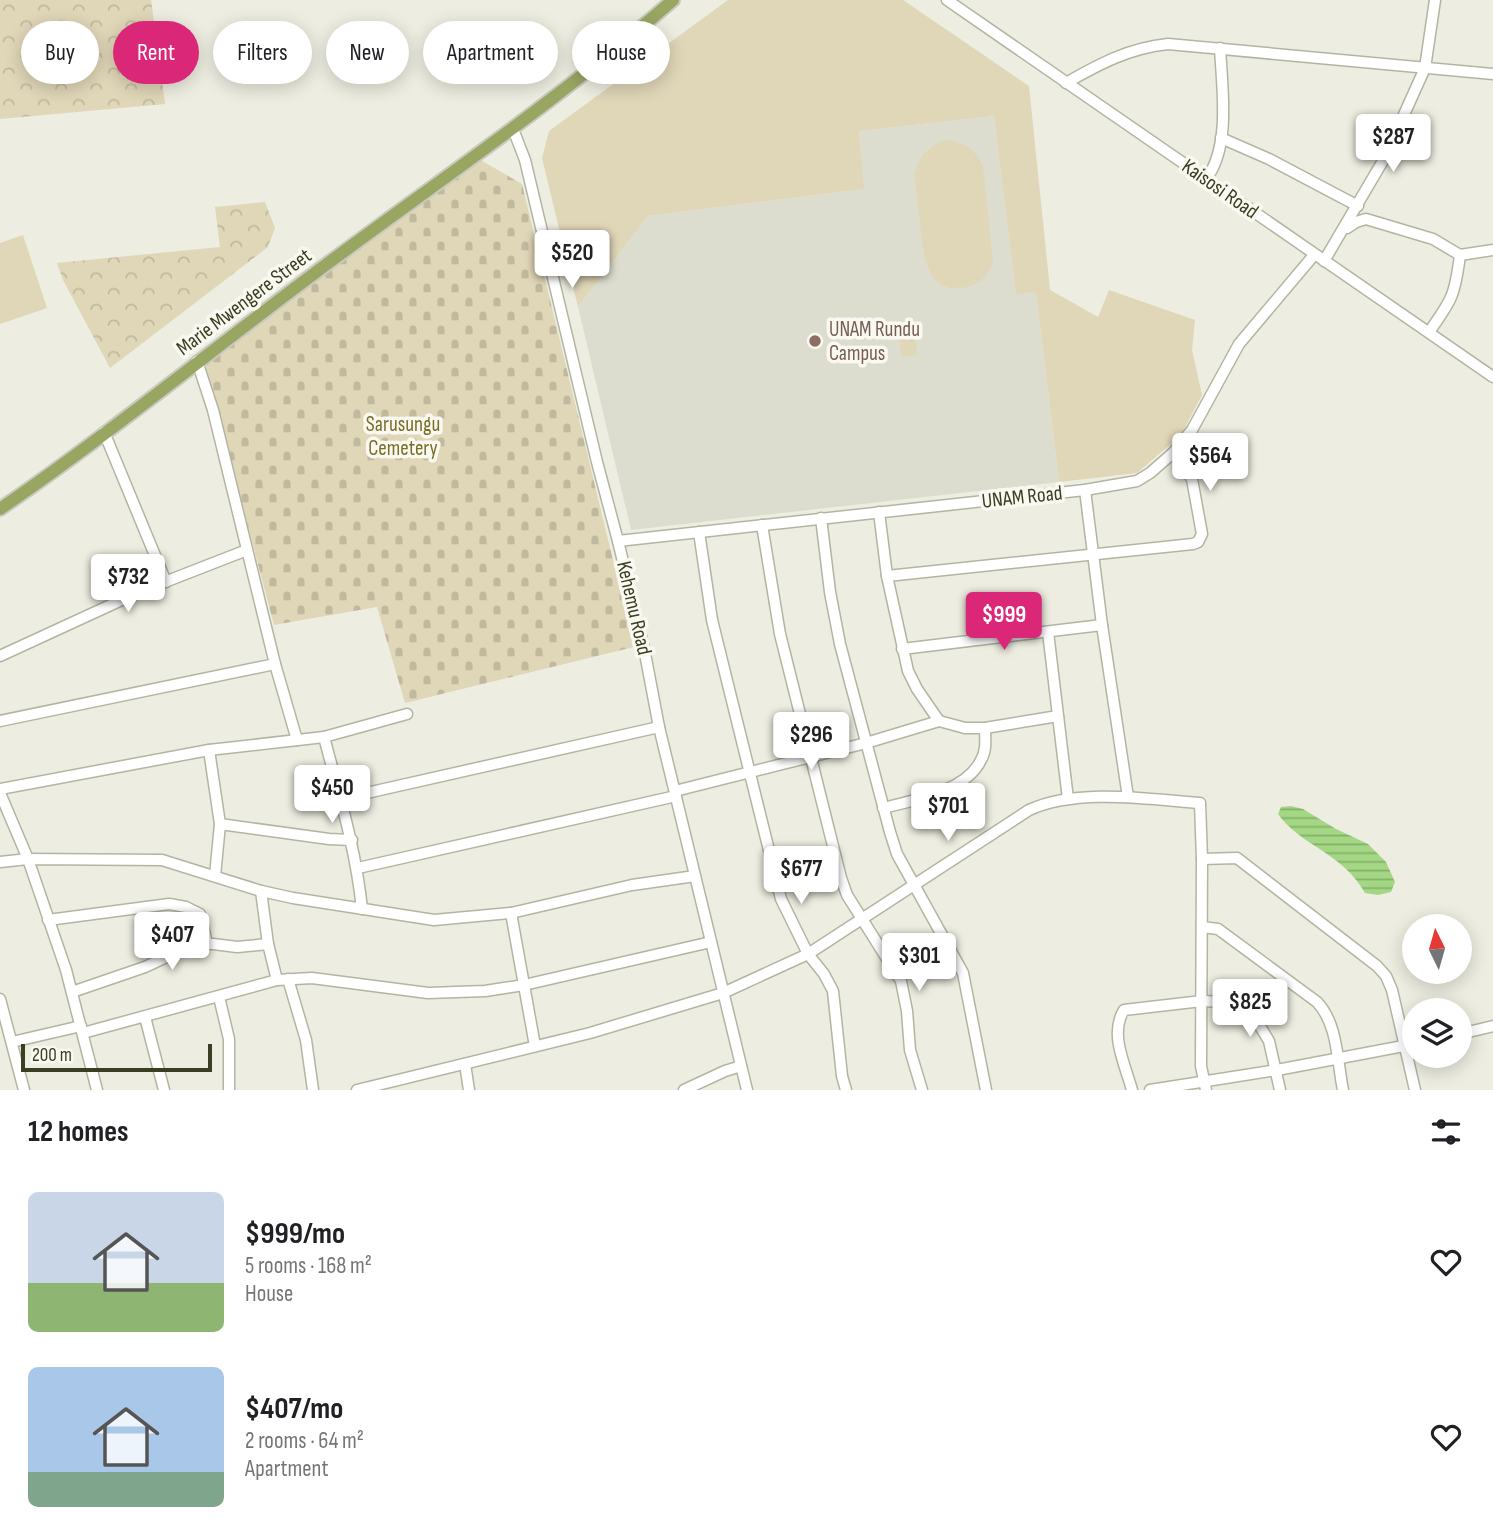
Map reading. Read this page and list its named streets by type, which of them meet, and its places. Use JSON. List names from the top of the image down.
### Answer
{
  "streets": {
    "main road": ["Marie Mwengere Street"],
    "street": ["Kaisosi Road", "UNAM Road", "Kehemu Road"]
  },
  "crossings": [
    ["Kaisosi Road", "UNAM Road"],
    ["Marie Mwengere Street", "Kehemu Road"],
    ["UNAM Road", "Kehemu Road"]
  ],
  "parks": ["Sarusungu Cemetery"],
  "places": ["UNAM Rundu Campus"],
  "scale_bar": "200 m",
  "north": "top",
  "page": {
    "chip": [
      "Buy",
      "Rent",
      "Filters",
      "New",
      "Apartment",
      "House"
    ],
    "price": [
      "$287",
      "$520",
      "$564",
      "$732",
      "$999",
      "$296",
      "$450",
      "$701",
      "$677",
      "$407",
      "$301",
      "$825"
    ],
    "scale": "200 m",
    "heading": "12 homes",
    "list": [
      {
        "name": "$999/mo",
        "note": "5 rooms · 168 m² · House"
      },
      {
        "name": "$407/mo",
        "note": "2 rooms · 64 m² · Apartment"
      }
    ]
  }
}
